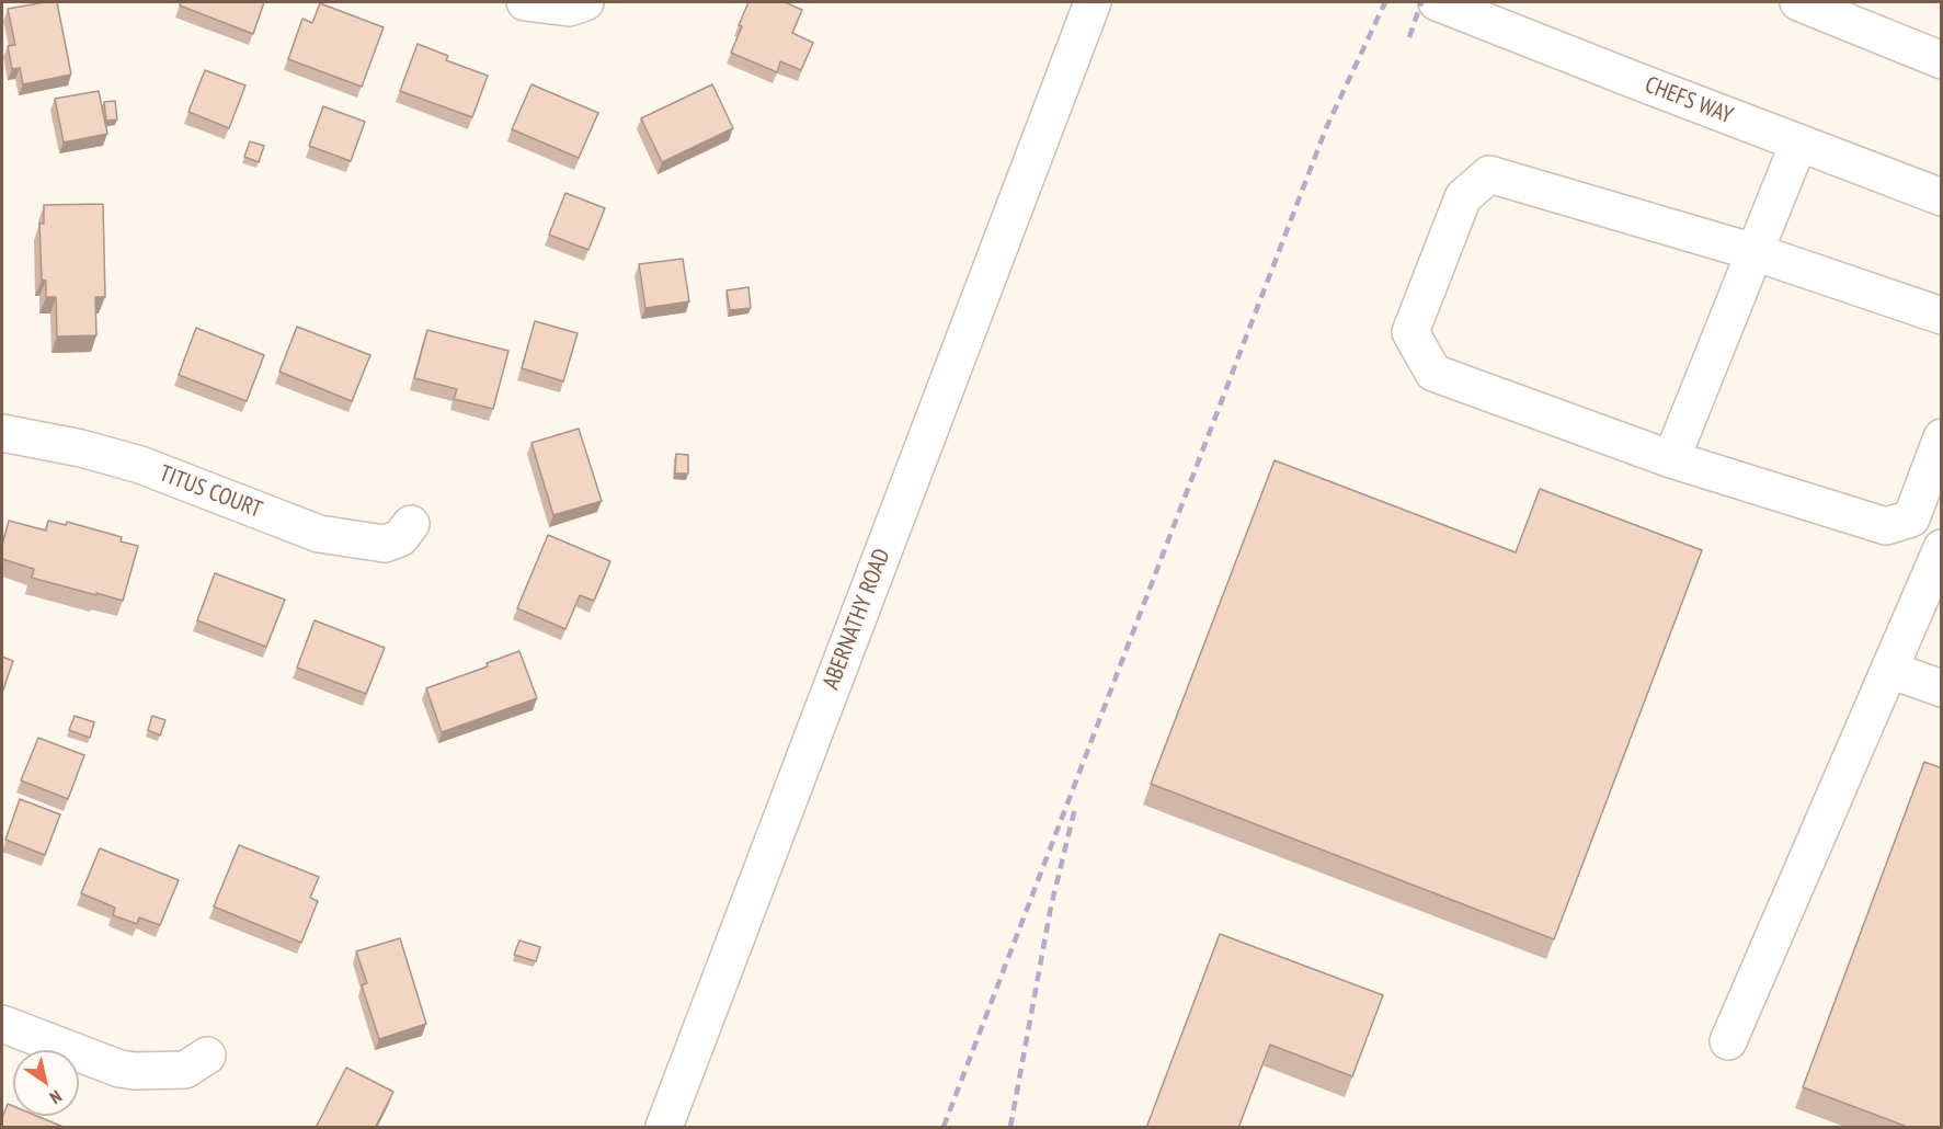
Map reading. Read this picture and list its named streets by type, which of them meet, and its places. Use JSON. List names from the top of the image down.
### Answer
{
  "streets": {
    "street": ["CHEFS WAY", "TITUS COURT", "ABERNATHY ROAD"]
  },
  "north": "bottom right"
}
